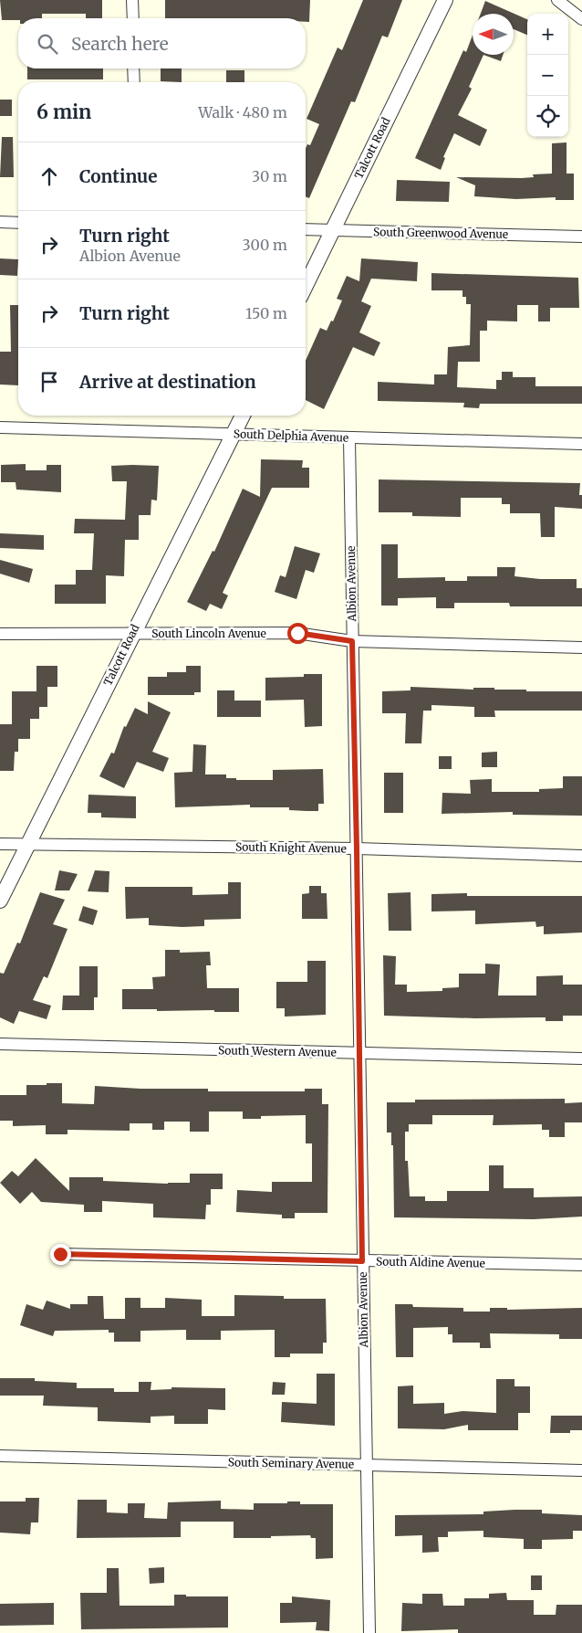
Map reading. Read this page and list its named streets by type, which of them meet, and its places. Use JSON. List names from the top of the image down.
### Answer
{
  "streets": {
    "street": [
      "Talcott Road",
      "South Greenwood Avenue",
      "South Delphia Avenue",
      "Albion Avenue",
      "South Lincoln Avenue",
      "South Knight Avenue",
      "South Western Avenue",
      "South Aldine Avenue",
      "South Seminary Avenue"
    ]
  },
  "crossings": [
    ["Talcott Road", "South Greenwood Avenue"],
    ["Talcott Road", "South Delphia Avenue"],
    ["Talcott Road", "South Lincoln Avenue"],
    ["Talcott Road", "South Knight Avenue"],
    ["South Delphia Avenue", "Albion Avenue"],
    ["Albion Avenue", "South Lincoln Avenue"],
    ["Albion Avenue", "South Knight Avenue"],
    ["Albion Avenue", "South Western Avenue"],
    ["Albion Avenue", "South Aldine Avenue"],
    ["Albion Avenue", "South Seminary Avenue"]
  ],
  "north": "left",
  "page": {
    "map_buttons": ["+", "−"],
    "search": "Search here",
    "heading": ["6 min", "Walk · 480 m"],
    "list": [
      ["Continue", "30 m"],
      ["Turn right", "Albion Avenue", "300 m"],
      ["Turn right", "150 m"],
      "Arrive at destination"
    ]
  }
}
